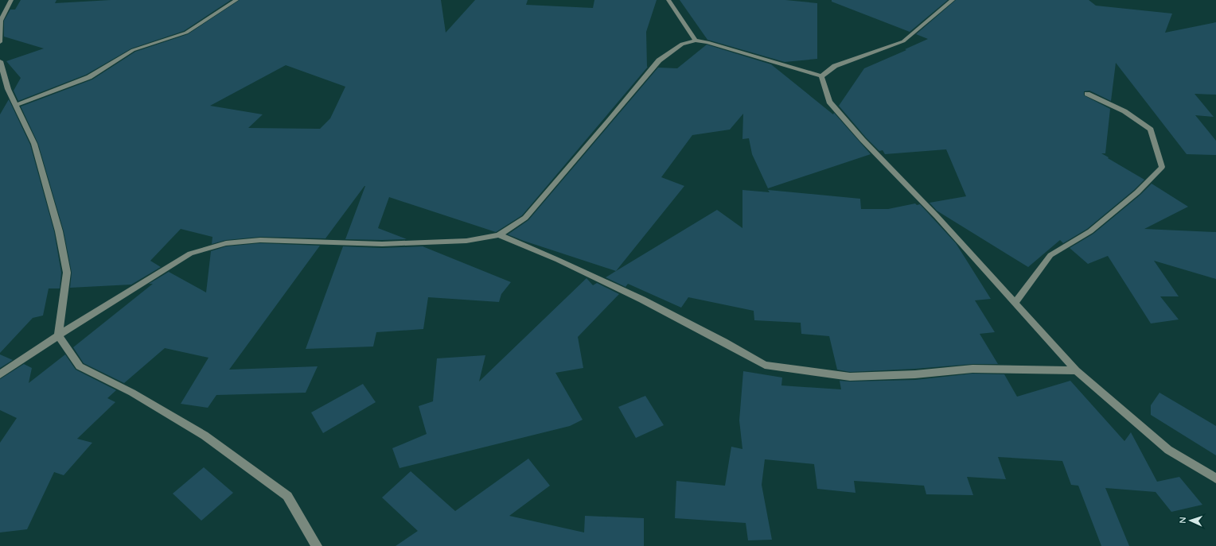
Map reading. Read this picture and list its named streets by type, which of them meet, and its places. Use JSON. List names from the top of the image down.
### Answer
{
  "north": "left"
}
